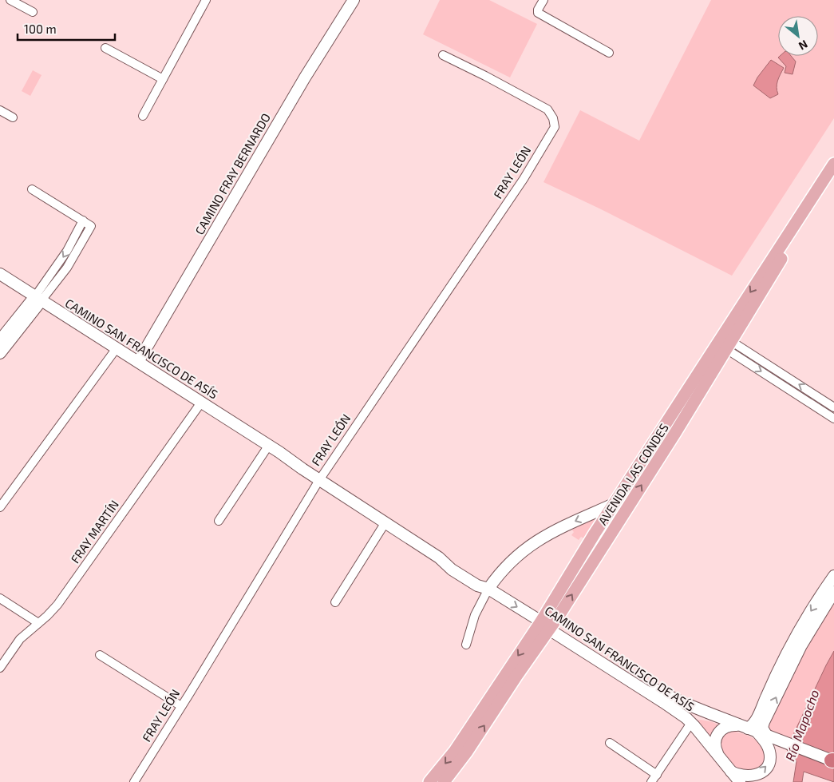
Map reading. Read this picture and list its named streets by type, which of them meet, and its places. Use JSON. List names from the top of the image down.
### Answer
{
  "streets": {
    "main road": ["CAMINO FRAY BERNARDO", "CAMINO SAN FRANCISCO DE ASÍS", "AVENIDA LAS CONDES"],
    "street": ["FRAY LEÓN", "FRAY MARTÍN"]
  },
  "crossings": [
    ["FRAY LEÓN", "CAMINO SAN FRANCISCO DE ASÍS"],
    ["CAMINO FRAY BERNARDO", "CAMINO SAN FRANCISCO DE ASÍS"],
    ["CAMINO SAN FRANCISCO DE ASÍS", "AVENIDA LAS CONDES"],
    ["CAMINO SAN FRANCISCO DE ASÍS", "FRAY MARTÍN"]
  ],
  "water": ["Río Mapocho"],
  "scale_bar": "100 m",
  "north": "bottom right"
}
